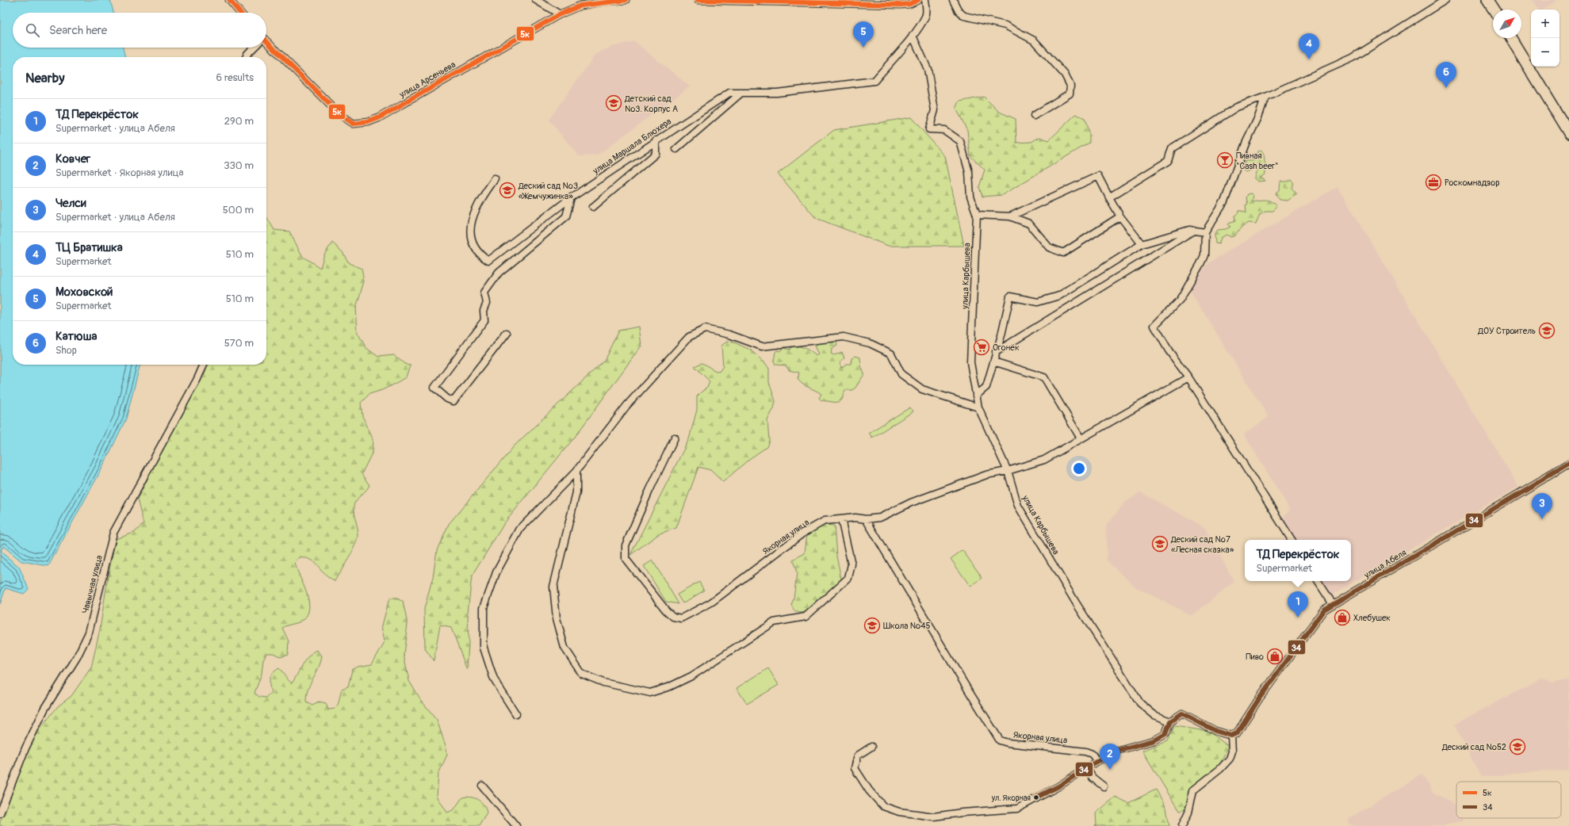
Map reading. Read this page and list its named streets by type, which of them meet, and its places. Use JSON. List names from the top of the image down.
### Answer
{
  "streets": {
    "street": [
      "улица Арсеньева",
      "улица Маршала Блюхера",
      "улица Карбышева",
      "Якорная улица",
      "улица Абеля",
      "Чавычная улица"
    ]
  },
  "places": {
    "school or university": [
      "Детский сад №3. Корпус А",
      "Деский сад №3 «Жемчужинка»",
      "ДОУ Строитель",
      "Деский сад №7 «Лесная сказка»",
      "Школа №45",
      "Деский сад №52"
    ],
    "bar": ["Пивная \"Cash beer\""],
    "office": ["Роскомнадзор"],
    "supermarket": ["Огонёк"],
    "shop": ["Хлебушек", "Пиво"],
    "other": ["ул. Якорная"]
  },
  "lines": ["transit line 5к", "transit line 34"],
  "legend": ["5к", "34"],
  "north": "top right",
  "page": {
    "map_buttons": ["+", "−"],
    "search": "Search here",
    "pins": [
      "5",
      "4",
      "6",
      "3",
      "1",
      "2"
    ],
    "heading": ["Nearby", "6 results"],
    "list": [
      {
        "mark": "1",
        "name": "ТД Перекрёсток",
        "note": "Supermarket · улица Абеля",
        "value": "290 m"
      },
      {
        "mark": "2",
        "name": "Ковчег",
        "note": "Supermarket · Якорная улица",
        "value": "330 m"
      },
      {
        "mark": "3",
        "name": "Челси",
        "note": "Supermarket · улица Абеля",
        "value": "500 m"
      },
      {
        "mark": "4",
        "name": "ТЦ Братишка",
        "note": "Supermarket",
        "value": "510 m"
      },
      {
        "mark": "5",
        "name": "Моховской",
        "note": "Supermarket",
        "value": "510 m"
      },
      {
        "mark": "6",
        "name": "Катюша",
        "note": "Shop",
        "value": "570 m"
      }
    ],
    "popup": ["ТД Перекрёсток", "Supermarket"]
  }
}
